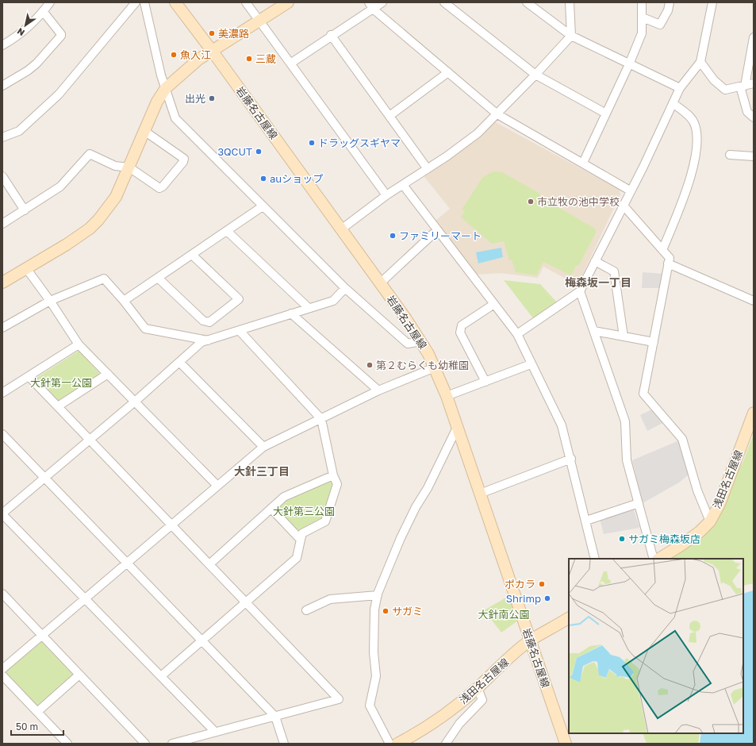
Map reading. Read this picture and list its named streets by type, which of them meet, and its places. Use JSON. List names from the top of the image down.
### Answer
{
  "streets": {
    "main road": ["岩藤名古屋線", "浅田名古屋線"]
  },
  "crossings": [
    ["岩藤名古屋線", "浅田名古屋線"]
  ],
  "districts": ["梅森坂一丁目", "大針三丁目"],
  "parks": ["大針第一公園", "大針第三公園", "大針南公園"],
  "places": [
    "美濃路",
    "魚入江",
    "三蔵",
    "出光",
    "ドラッグスギヤマ",
    "3QCUT",
    "auショップ",
    "市立牧の池中学校",
    "ファミリーマート",
    "第２むらくも幼稚園",
    "サガミ梅森坂店",
    "ポカラ",
    "Shrimp",
    "サガミ"
  ],
  "scale_bar": "50 m",
  "north": "bottom left"
}
